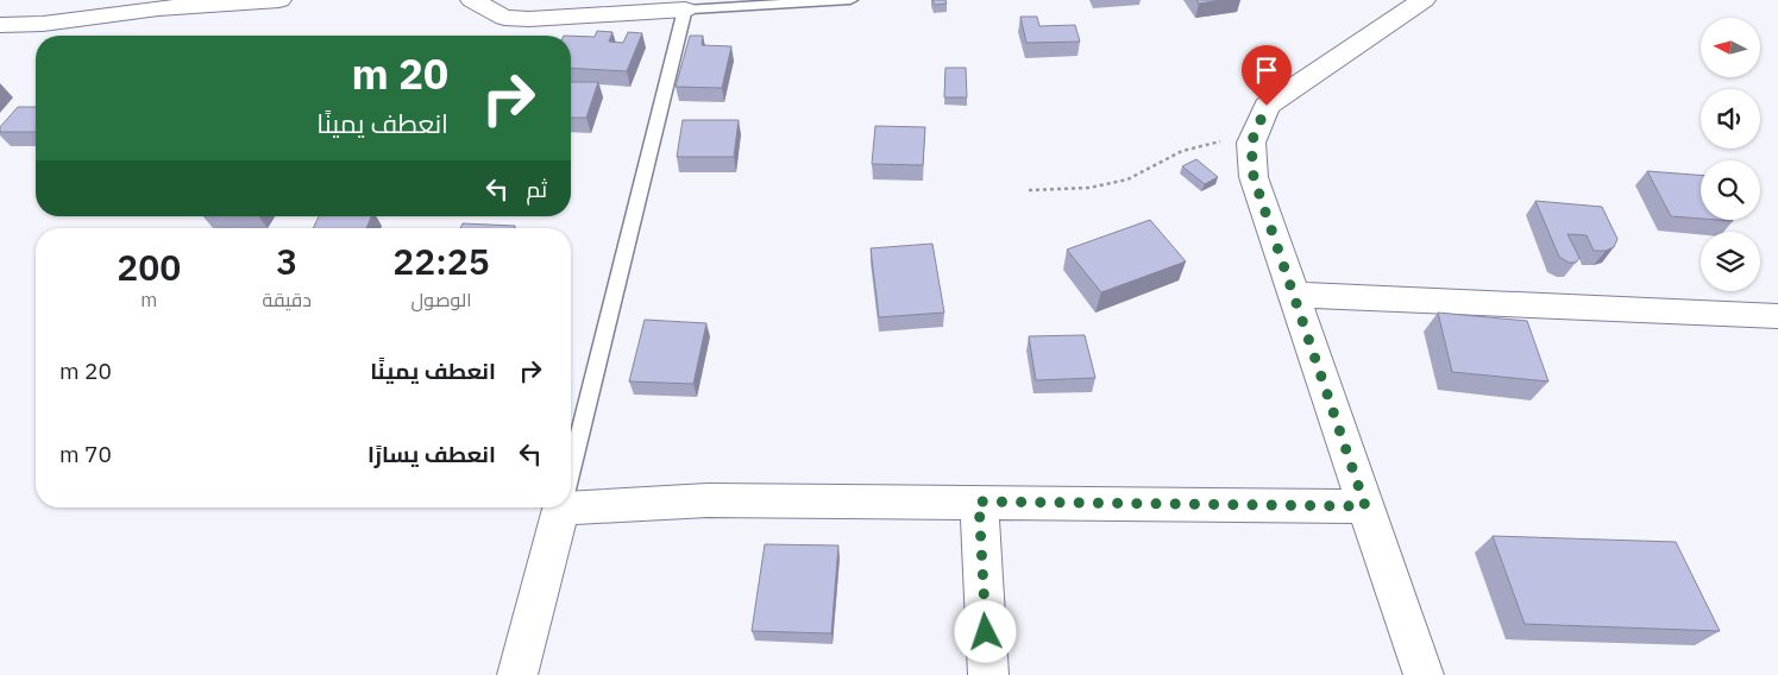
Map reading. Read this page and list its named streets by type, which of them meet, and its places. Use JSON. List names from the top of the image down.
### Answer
{
  "north": "left",
  "page": {
    "turn": ["20 m", "انعطف يمينًا"],
    "then": "ثم",
    "eta": [
      "22:25",
      "الوصول",
      "3",
      "دقيقة",
      "200",
      "m"
    ],
    "list": [
      {
        "name": "انعطف يمينًا",
        "value": "20 m"
      },
      {
        "name": "انعطف يسارًا",
        "value": "70 m"
      }
    ]
  }
}
